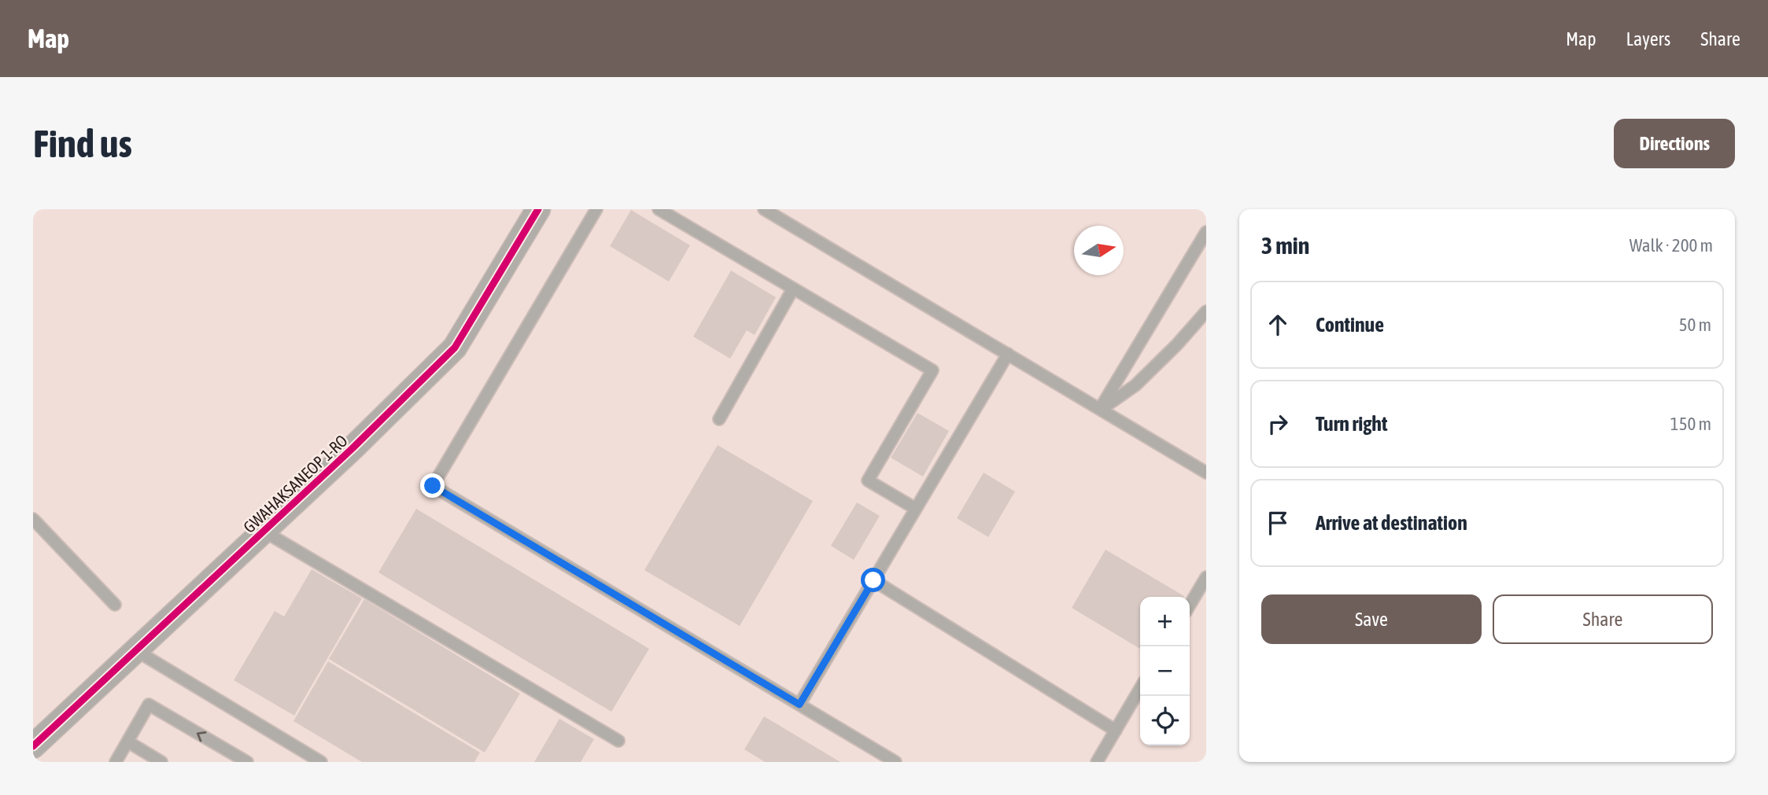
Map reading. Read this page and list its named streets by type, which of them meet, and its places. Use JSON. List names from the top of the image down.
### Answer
{
  "streets": {
    "street": ["GWAHAKSANEOP 1-RO"]
  },
  "north": "right",
  "page": {
    "header": "Map",
    "nav": ["Map", "Layers", "Share"],
    "buttons": [
      "Directions",
      ["Save", "Share"]
    ],
    "title": "Find us",
    "heading": ["3 min", "Walk · 200 m"],
    "list": [
      ["Continue", "50 m"],
      ["Turn right", "150 m"],
      "Arrive at destination"
    ],
    "map_buttons": ["+", "−"]
  }
}
